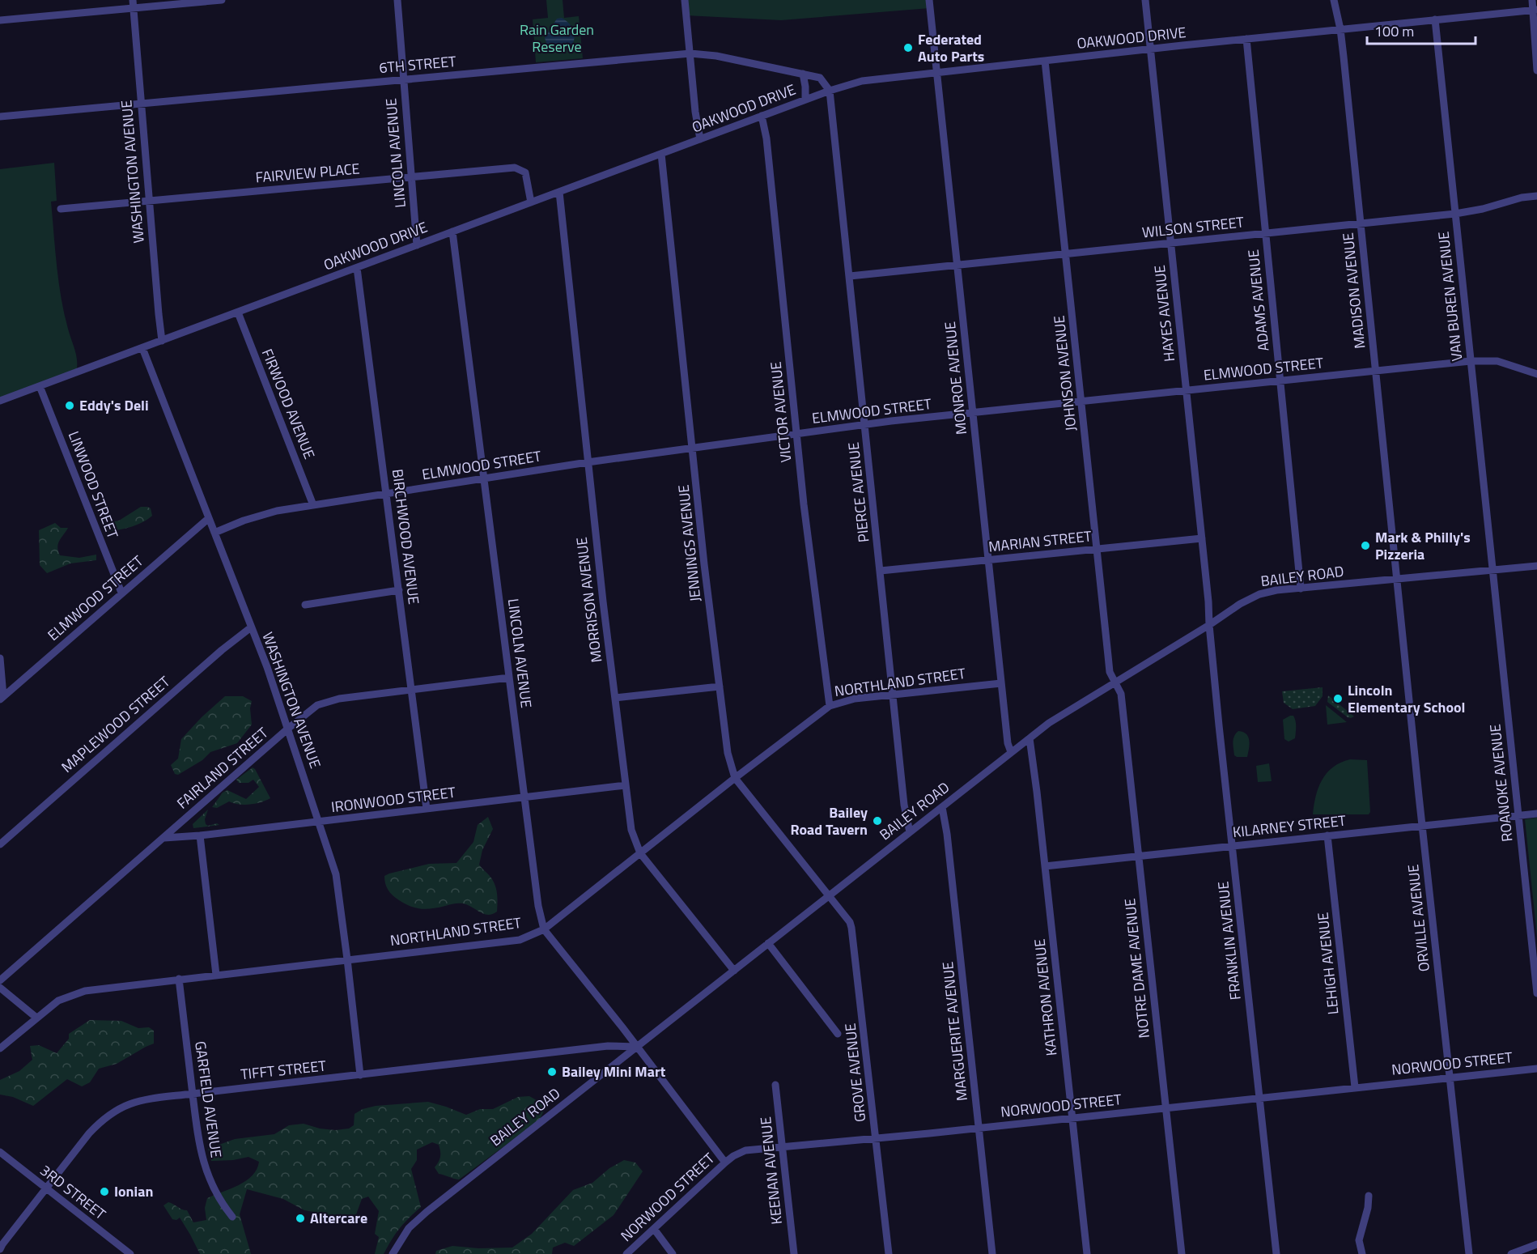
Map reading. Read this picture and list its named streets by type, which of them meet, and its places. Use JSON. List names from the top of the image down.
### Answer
{
  "streets": {
    "street": [
      "OAKWOOD DRIVE",
      "6TH STREET",
      "LINCOLN AVENUE",
      "WASHINGTON AVENUE",
      "FAIRVIEW PLACE",
      "WILSON STREET",
      "MADISON AVENUE",
      "VAN BUREN AVENUE",
      "ADAMS AVENUE",
      "HAYES AVENUE",
      "ELMWOOD STREET",
      "JOHNSON AVENUE",
      "MONROE AVENUE",
      "FIRWOOD AVENUE",
      "VICTOR AVENUE",
      "LINWOOD STREET",
      "PIERCE AVENUE",
      "BIRCHWOOD AVENUE",
      "MARIAN STREET",
      "JENNINGS AVENUE",
      "BAILEY ROAD",
      "MORRISON AVENUE",
      "NORTHLAND STREET",
      "MAPLEWOOD STREET",
      "FAIRLAND STREET",
      "ROANOKE AVENUE",
      "IRONWOOD STREET",
      "KILARNEY STREET",
      "ORVILLE AVENUE",
      "FRANKLIN AVENUE",
      "LEHIGH AVENUE",
      "NOTRE DAME AVENUE",
      "KATHRON AVENUE",
      "MARGUERITE AVENUE",
      "NORWOOD STREET",
      "TIFFT STREET",
      "GROVE AVENUE",
      "GARFIELD AVENUE",
      "KEENAN AVENUE",
      "3RD STREET"
    ]
  },
  "crossings": [
    ["OAKWOOD DRIVE", "6TH STREET"],
    ["OAKWOOD DRIVE", "LINCOLN AVENUE"],
    ["OAKWOOD DRIVE", "WASHINGTON AVENUE"],
    ["OAKWOOD DRIVE", "FAIRVIEW PLACE"],
    ["OAKWOOD DRIVE", "MADISON AVENUE"],
    ["OAKWOOD DRIVE", "VAN BUREN AVENUE"],
    ["OAKWOOD DRIVE", "ADAMS AVENUE"],
    ["OAKWOOD DRIVE", "HAYES AVENUE"],
    ["OAKWOOD DRIVE", "JOHNSON AVENUE"],
    ["OAKWOOD DRIVE", "MONROE AVENUE"],
    ["OAKWOOD DRIVE", "FIRWOOD AVENUE"],
    ["OAKWOOD DRIVE", "VICTOR AVENUE"],
    ["OAKWOOD DRIVE", "LINWOOD STREET"],
    ["OAKWOOD DRIVE", "PIERCE AVENUE"],
    ["OAKWOOD DRIVE", "BIRCHWOOD AVENUE"],
    ["OAKWOOD DRIVE", "JENNINGS AVENUE"],
    ["OAKWOOD DRIVE", "MORRISON AVENUE"],
    ["6TH STREET", "LINCOLN AVENUE"],
    ["6TH STREET", "WASHINGTON AVENUE"],
    ["6TH STREET", "PIERCE AVENUE"],
    ["LINCOLN AVENUE", "FAIRVIEW PLACE"],
    ["LINCOLN AVENUE", "ELMWOOD STREET"],
    ["LINCOLN AVENUE", "BAILEY ROAD"],
    ["LINCOLN AVENUE", "NORTHLAND STREET"],
    ["LINCOLN AVENUE", "FAIRLAND STREET"],
    ["LINCOLN AVENUE", "IRONWOOD STREET"],
    ["LINCOLN AVENUE", "NORWOOD STREET"],
    ["LINCOLN AVENUE", "TIFFT STREET"],
    ["WASHINGTON AVENUE", "FAIRVIEW PLACE"],
    ["WASHINGTON AVENUE", "ELMWOOD STREET"],
    ["WASHINGTON AVENUE", "NORTHLAND STREET"],
    ["WASHINGTON AVENUE", "MAPLEWOOD STREET"],
    ["WASHINGTON AVENUE", "FAIRLAND STREET"],
    ["WASHINGTON AVENUE", "IRONWOOD STREET"],
    ["WASHINGTON AVENUE", "TIFFT STREET"],
    ["WILSON STREET", "MADISON AVENUE"],
    ["WILSON STREET", "VAN BUREN AVENUE"],
    ["WILSON STREET", "ADAMS AVENUE"],
    ["WILSON STREET", "HAYES AVENUE"],
    ["WILSON STREET", "JOHNSON AVENUE"],
    ["WILSON STREET", "MONROE AVENUE"],
    ["WILSON STREET", "PIERCE AVENUE"],
    ["MADISON AVENUE", "ELMWOOD STREET"],
    ["MADISON AVENUE", "BAILEY ROAD"],
    ["MADISON AVENUE", "ORVILLE AVENUE"],
    ["VAN BUREN AVENUE", "ELMWOOD STREET"],
    ["VAN BUREN AVENUE", "BAILEY ROAD"],
    ["VAN BUREN AVENUE", "ROANOKE AVENUE"],
    ["ADAMS AVENUE", "ELMWOOD STREET"],
    ["ADAMS AVENUE", "BAILEY ROAD"],
    ["HAYES AVENUE", "ELMWOOD STREET"],
    ["HAYES AVENUE", "MARIAN STREET"],
    ["HAYES AVENUE", "BAILEY ROAD"],
    ["HAYES AVENUE", "FRANKLIN AVENUE"],
    ["ELMWOOD STREET", "JOHNSON AVENUE"],
    ["ELMWOOD STREET", "MONROE AVENUE"],
    ["ELMWOOD STREET", "FIRWOOD AVENUE"],
    ["ELMWOOD STREET", "VICTOR AVENUE"],
    ["ELMWOOD STREET", "LINWOOD STREET"],
    ["ELMWOOD STREET", "PIERCE AVENUE"],
    ["ELMWOOD STREET", "BIRCHWOOD AVENUE"],
    ["ELMWOOD STREET", "JENNINGS AVENUE"],
    ["ELMWOOD STREET", "MORRISON AVENUE"],
    ["JOHNSON AVENUE", "MARIAN STREET"],
    ["JOHNSON AVENUE", "BAILEY ROAD"],
    ["JOHNSON AVENUE", "NOTRE DAME AVENUE"],
    ["MONROE AVENUE", "MARIAN STREET"],
    ["MONROE AVENUE", "BAILEY ROAD"],
    ["MONROE AVENUE", "NORTHLAND STREET"],
    ["VICTOR AVENUE", "NORTHLAND STREET"],
    ["PIERCE AVENUE", "MARIAN STREET"],
    ["PIERCE AVENUE", "BAILEY ROAD"],
    ["PIERCE AVENUE", "NORTHLAND STREET"],
    ["BIRCHWOOD AVENUE", "FAIRLAND STREET"],
    ["BIRCHWOOD AVENUE", "IRONWOOD STREET"],
    ["JENNINGS AVENUE", "BAILEY ROAD"],
    ["JENNINGS AVENUE", "NORTHLAND STREET"],
    ["JENNINGS AVENUE", "GROVE AVENUE"],
    ["BAILEY ROAD", "MORRISON AVENUE"],
    ["BAILEY ROAD", "ROANOKE AVENUE"],
    ["BAILEY ROAD", "ORVILLE AVENUE"],
    ["BAILEY ROAD", "FRANKLIN AVENUE"],
    ["BAILEY ROAD", "NOTRE DAME AVENUE"],
    ["BAILEY ROAD", "KATHRON AVENUE"],
    ["BAILEY ROAD", "MARGUERITE AVENUE"],
    ["BAILEY ROAD", "TIFFT STREET"],
    ["BAILEY ROAD", "GROVE AVENUE"],
    ["MORRISON AVENUE", "NORTHLAND STREET"],
    ["MORRISON AVENUE", "IRONWOOD STREET"],
    ["NORTHLAND STREET", "GARFIELD AVENUE"],
    ["FAIRLAND STREET", "IRONWOOD STREET"],
    ["ROANOKE AVENUE", "KILARNEY STREET"],
    ["KILARNEY STREET", "ORVILLE AVENUE"],
    ["KILARNEY STREET", "FRANKLIN AVENUE"],
    ["KILARNEY STREET", "LEHIGH AVENUE"],
    ["KILARNEY STREET", "NOTRE DAME AVENUE"],
    ["KILARNEY STREET", "KATHRON AVENUE"],
    ["ORVILLE AVENUE", "NORWOOD STREET"],
    ["FRANKLIN AVENUE", "NORWOOD STREET"],
    ["LEHIGH AVENUE", "NORWOOD STREET"],
    ["NOTRE DAME AVENUE", "NORWOOD STREET"],
    ["KATHRON AVENUE", "NORWOOD STREET"],
    ["MARGUERITE AVENUE", "NORWOOD STREET"],
    ["NORWOOD STREET", "GROVE AVENUE"],
    ["NORWOOD STREET", "KEENAN AVENUE"],
    ["TIFFT STREET", "GARFIELD AVENUE"],
    ["TIFFT STREET", "3RD STREET"]
  ],
  "parks": ["Rain Garden Reserve"],
  "places": [
    "Federated Auto Parts",
    "Eddy's Deli",
    "Mark & Philly's Pizzeria",
    "Lincoln Elementary School",
    "Bailey Road Tavern",
    "Bailey Mini Mart",
    "Ionian",
    "Altercare"
  ],
  "scale_bar": "100 m"
}
